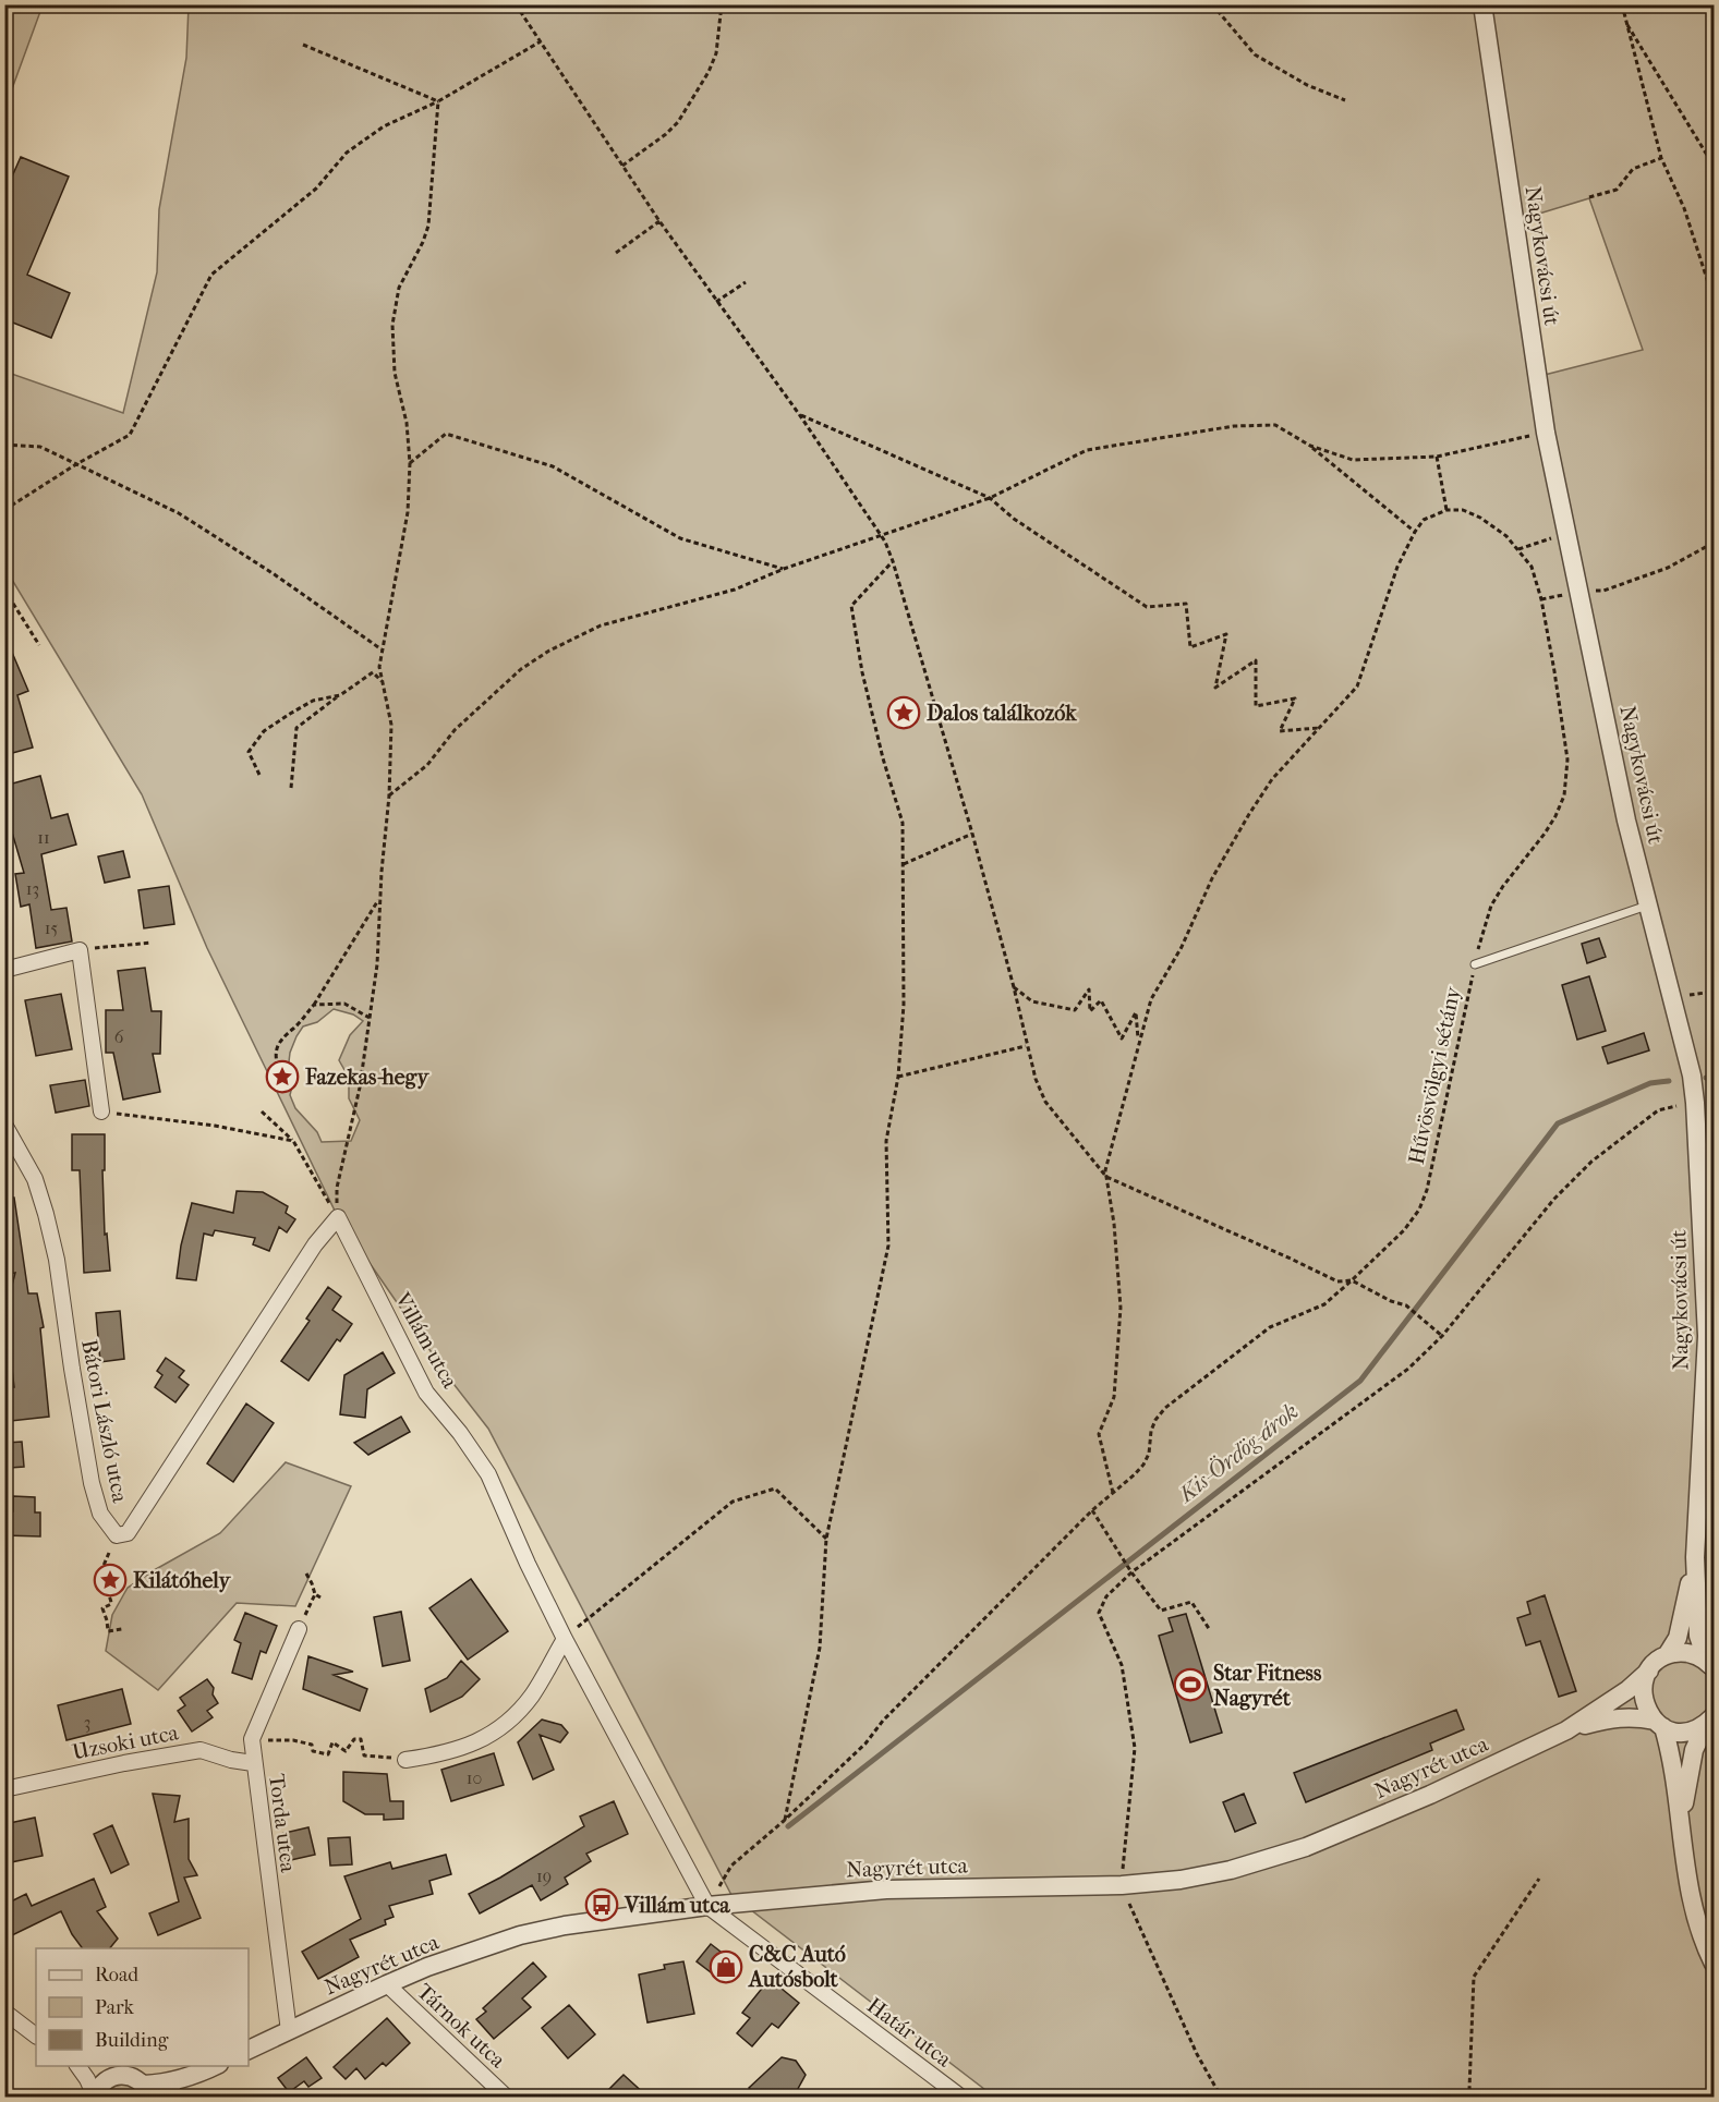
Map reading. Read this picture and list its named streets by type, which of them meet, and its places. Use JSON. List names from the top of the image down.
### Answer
{
  "streets": {
    "street": [
      "Nagykovácsi út",
      "Villám utca",
      "Bátori László utca",
      "Uzsoki utca",
      "Nagyrét utca",
      "Torda utca",
      "Tárnok utca",
      "Határ utca"
    ],
    "path": ["Hűvösvölgyi sétány"]
  },
  "crossings": [
    ["Nagykovácsi út", "Nagyrét utca"],
    ["Hűvösvölgyi sétány", "Villám utca"],
    ["Hűvösvölgyi sétány", "Nagyrét utca"],
    ["Hűvösvölgyi sétány", "Határ utca"],
    ["Villám utca", "Bátori László utca"],
    ["Villám utca", "Nagyrét utca"],
    ["Villám utca", "Határ utca"],
    ["Uzsoki utca", "Torda utca"],
    ["Nagyrét utca", "Torda utca"],
    ["Nagyrét utca", "Tárnok utca"],
    ["Nagyrét utca", "Határ utca"]
  ],
  "water": ["Kis-Ördög-árok"],
  "places": {
    "place": ["Dalos találkozók", "Fazekas-hegy", "Kilátóhely"],
    "sports": ["Star Fitness Nagyrét"],
    "bus stop": ["Villám utca"],
    "shop": ["C&C Autó Autósbolt"]
  },
  "house_numbers": [
    "11",
    "13",
    "15",
    "6",
    "3",
    "10",
    "19"
  ],
  "legend": ["Road", "Park", "Building"]
}
